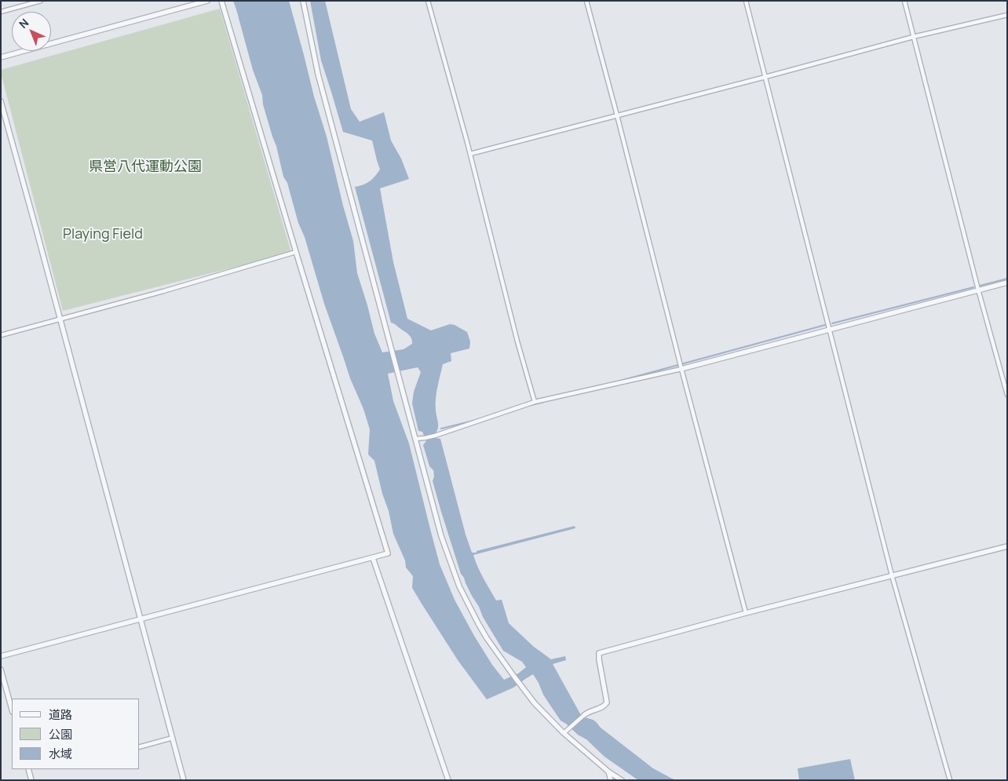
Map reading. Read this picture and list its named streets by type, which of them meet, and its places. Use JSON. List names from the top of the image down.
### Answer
{
  "parks": ["県営八代運動公園", "Playing Field"],
  "legend": ["道路", "公園", "水域"],
  "north": "top left"
}
